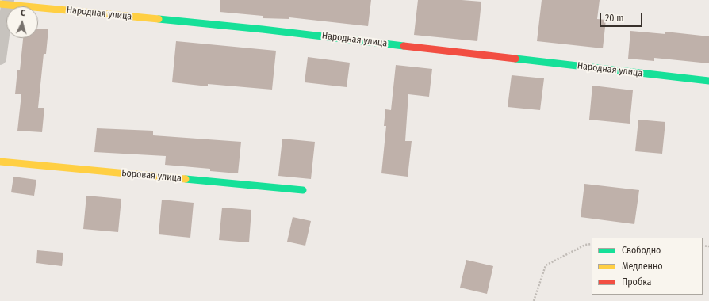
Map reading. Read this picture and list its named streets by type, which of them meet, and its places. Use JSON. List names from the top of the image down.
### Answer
{
  "streets": {
    "street": ["Народная улица", "Боровая улица"]
  },
  "legend": ["Свободно", "Медленно", "Пробка"],
  "scale_bar": "20 m",
  "north": "top"
}
